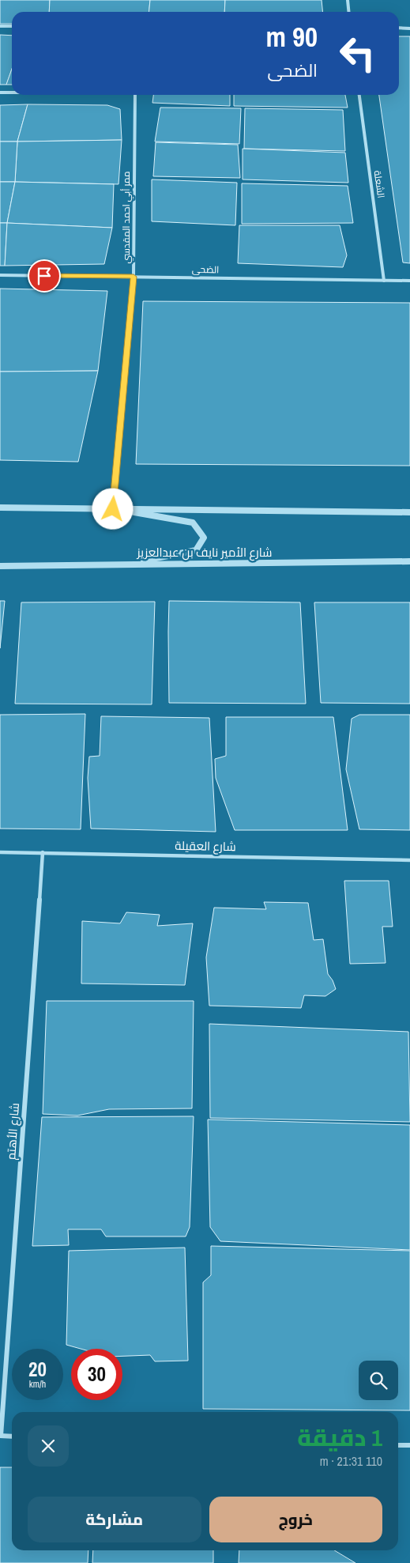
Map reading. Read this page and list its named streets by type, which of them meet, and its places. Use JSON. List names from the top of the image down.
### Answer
{
  "streets": {
    "street": [
      "الشعلة",
      "ممر أبي احمد المقدسي",
      "الضحى",
      "شارع الأمير نايف بن عبدالعزيز",
      "شارع العقيلة",
      "شارع الأهتم"
    ]
  },
  "crossings": [
    ["الشعلة", "الضحى"],
    ["ممر أبي احمد المقدسي", "الضحى"],
    ["شارع العقيلة", "شارع الأهتم"]
  ],
  "page": {
    "turn": ["90 m", "الضحى"],
    "speed": "20 km/h",
    "limit": "30",
    "heading": ["1 دقيقة", "110 m · 21:31"],
    "buttons": ["خروج", "مشاركة"]
  }
}
